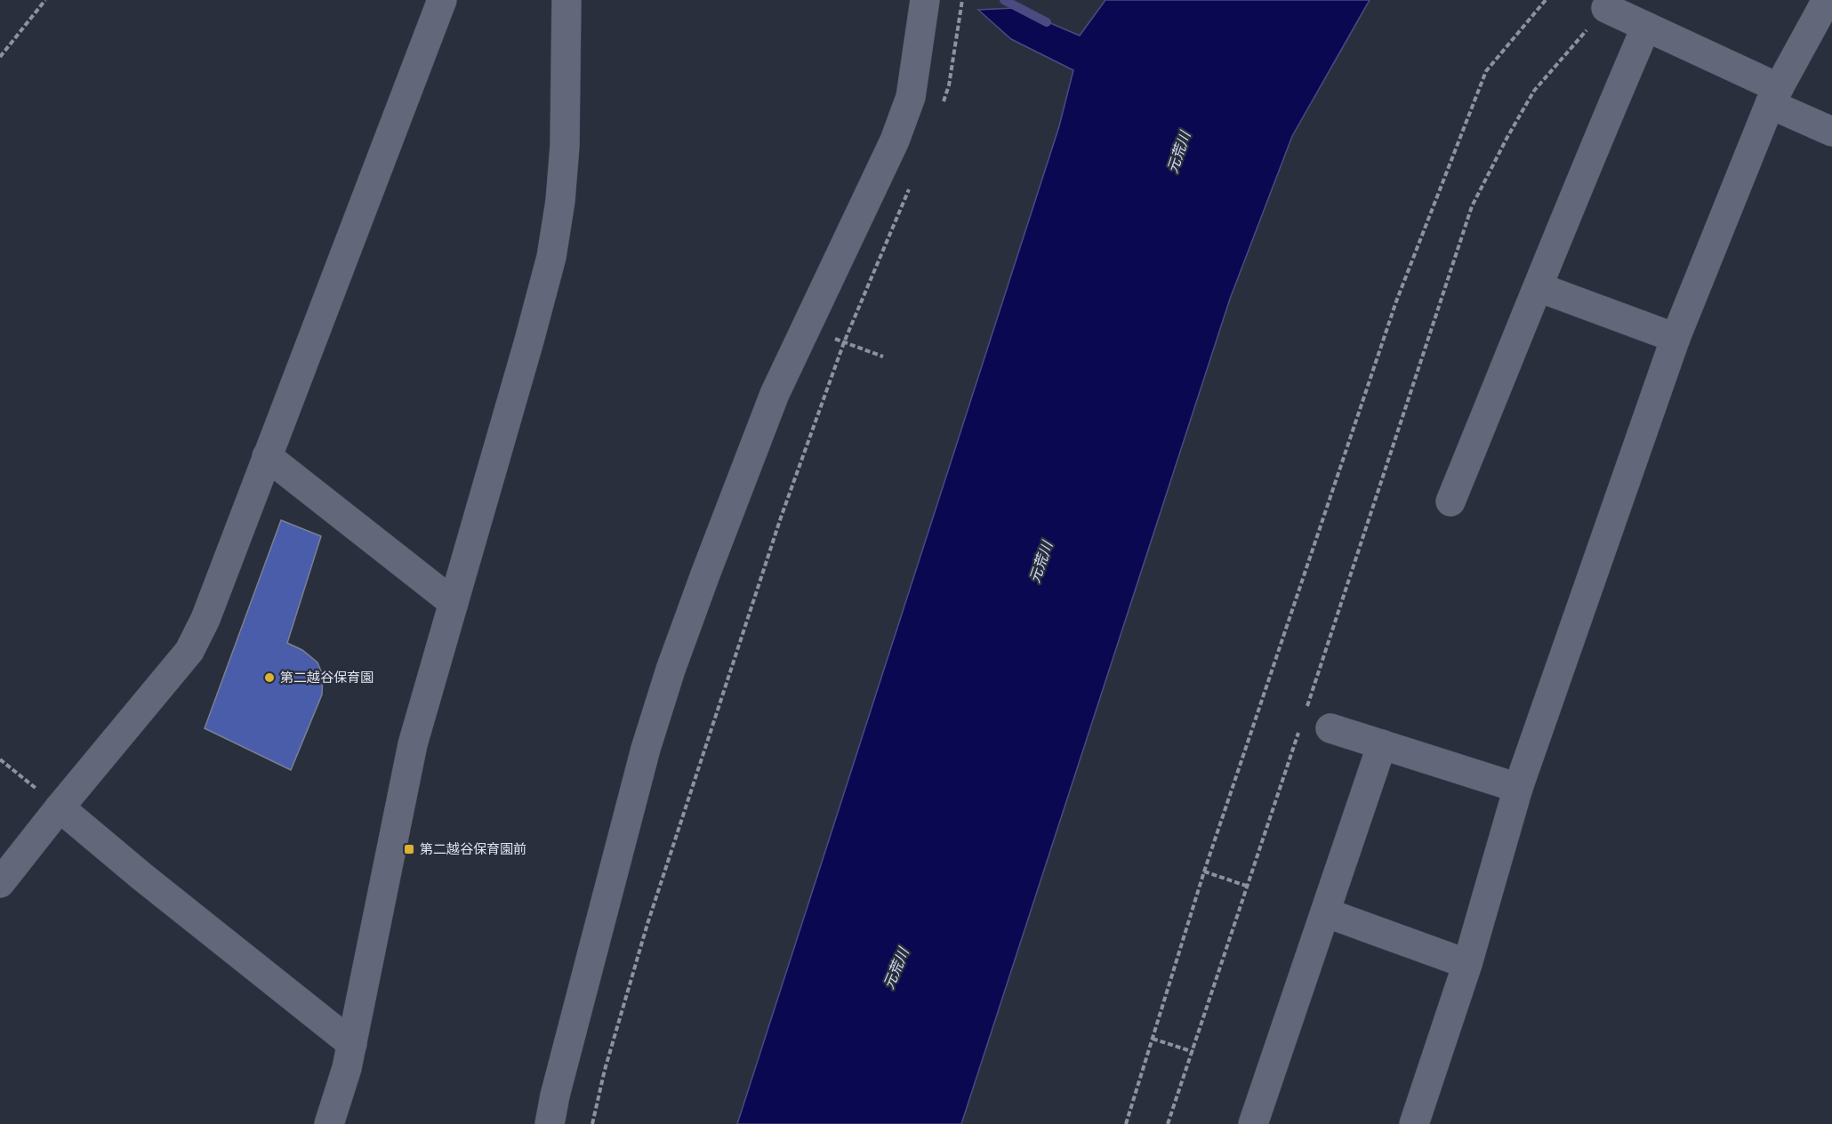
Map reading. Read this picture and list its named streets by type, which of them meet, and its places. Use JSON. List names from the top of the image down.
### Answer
{
  "water": ["元荒川"],
  "places": {
    "other": ["第二越谷保育園"],
    "transit": ["第二越谷保育園前"]
  }
}
